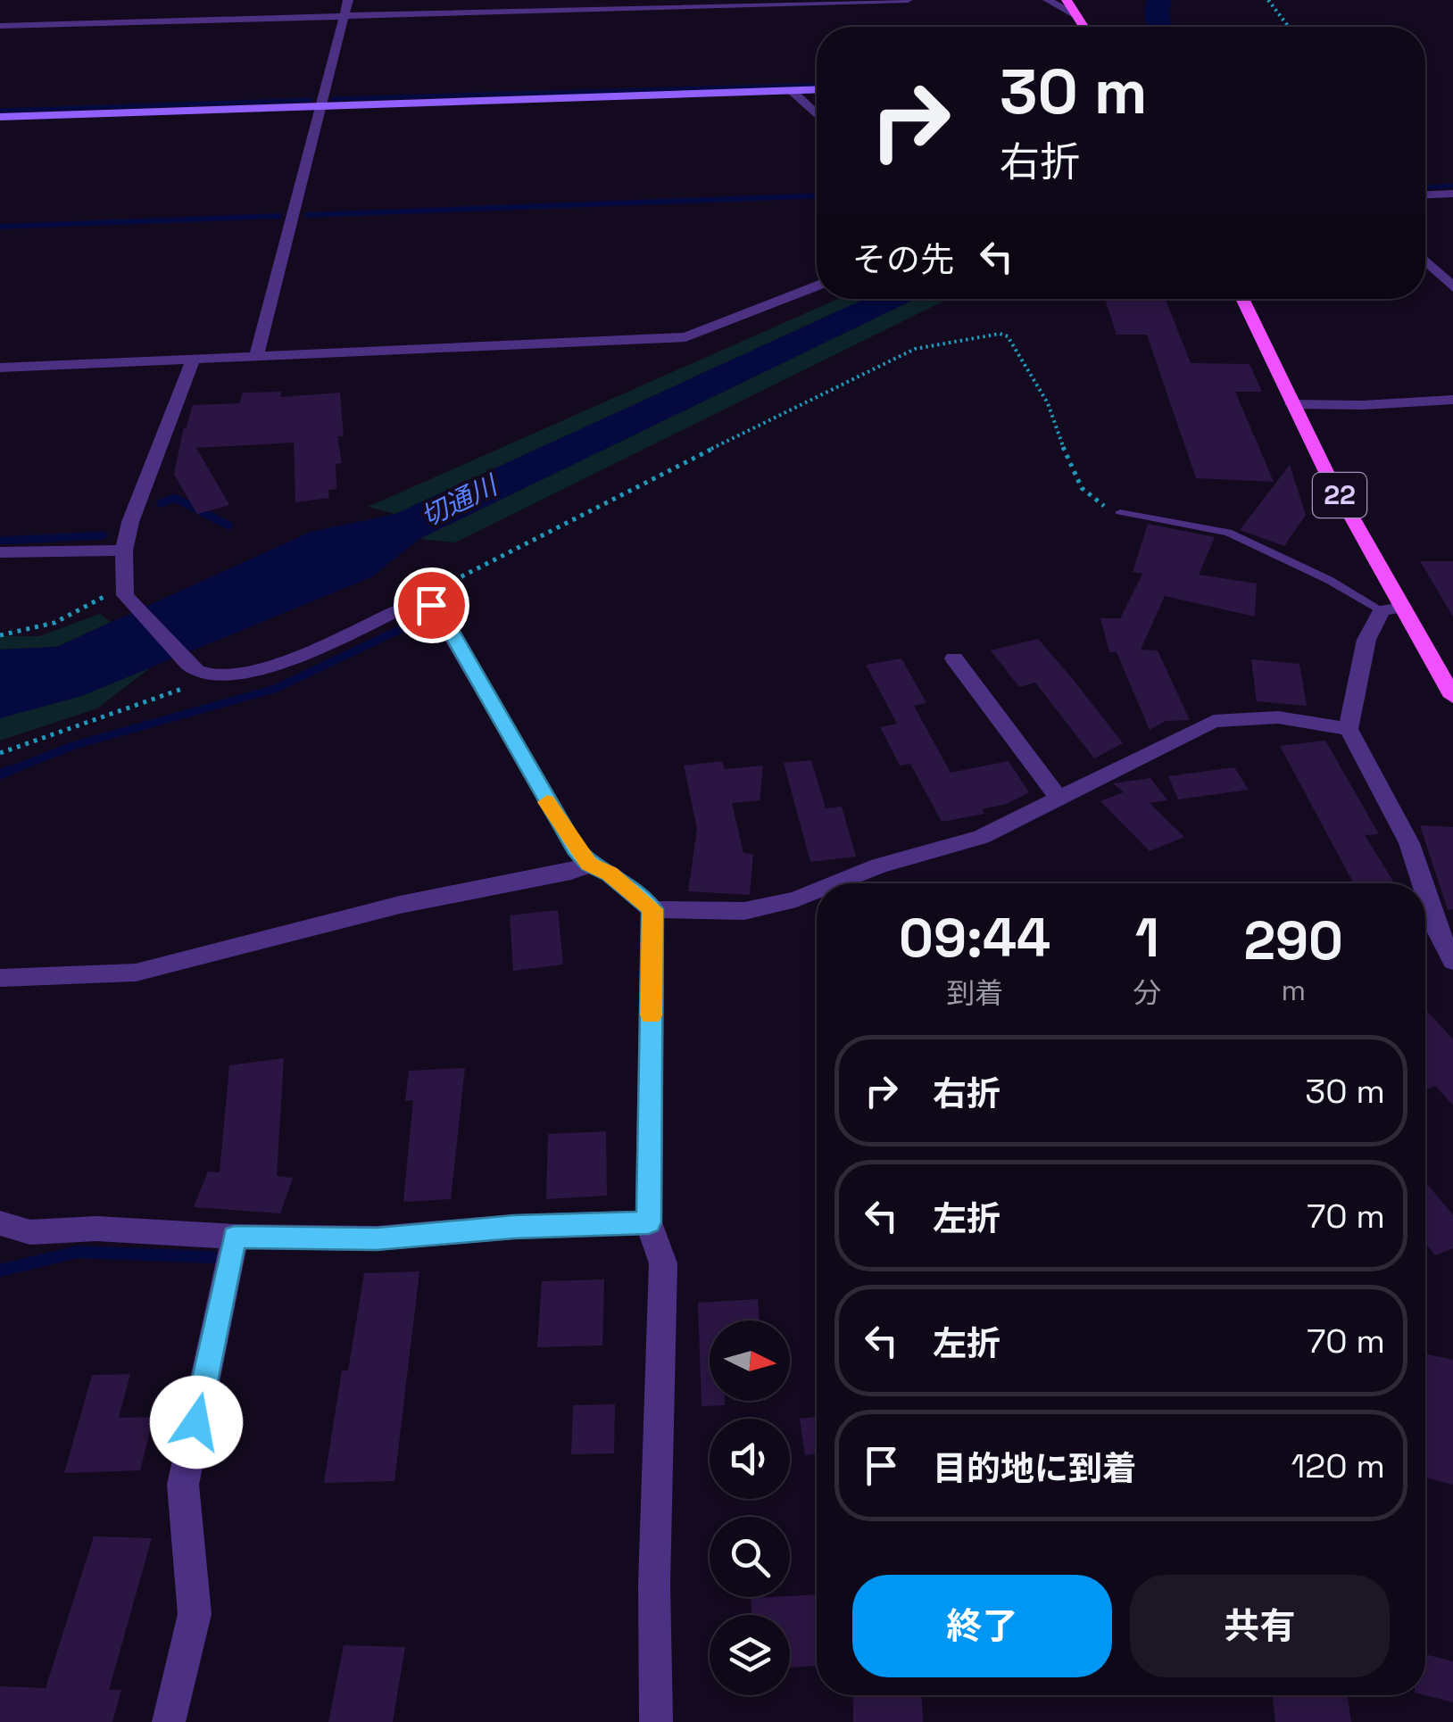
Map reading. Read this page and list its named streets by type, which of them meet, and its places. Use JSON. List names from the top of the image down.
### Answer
{
  "streets": {
    "main road": ["22"]
  },
  "water": ["切通川"],
  "north": "right",
  "page": {
    "turn": ["30 m", "右折"],
    "then": "その先",
    "eta": [
      "09:44",
      "到着",
      "1",
      "分",
      "290",
      "m"
    ],
    "list": [
      {
        "name": "右折",
        "value": "30 m"
      },
      {
        "name": "左折",
        "value": "70 m"
      },
      {
        "name": "左折",
        "value": "70 m"
      },
      {
        "name": "目的地に到着",
        "value": "120 m"
      }
    ],
    "buttons": ["終了", "共有"]
  }
}
